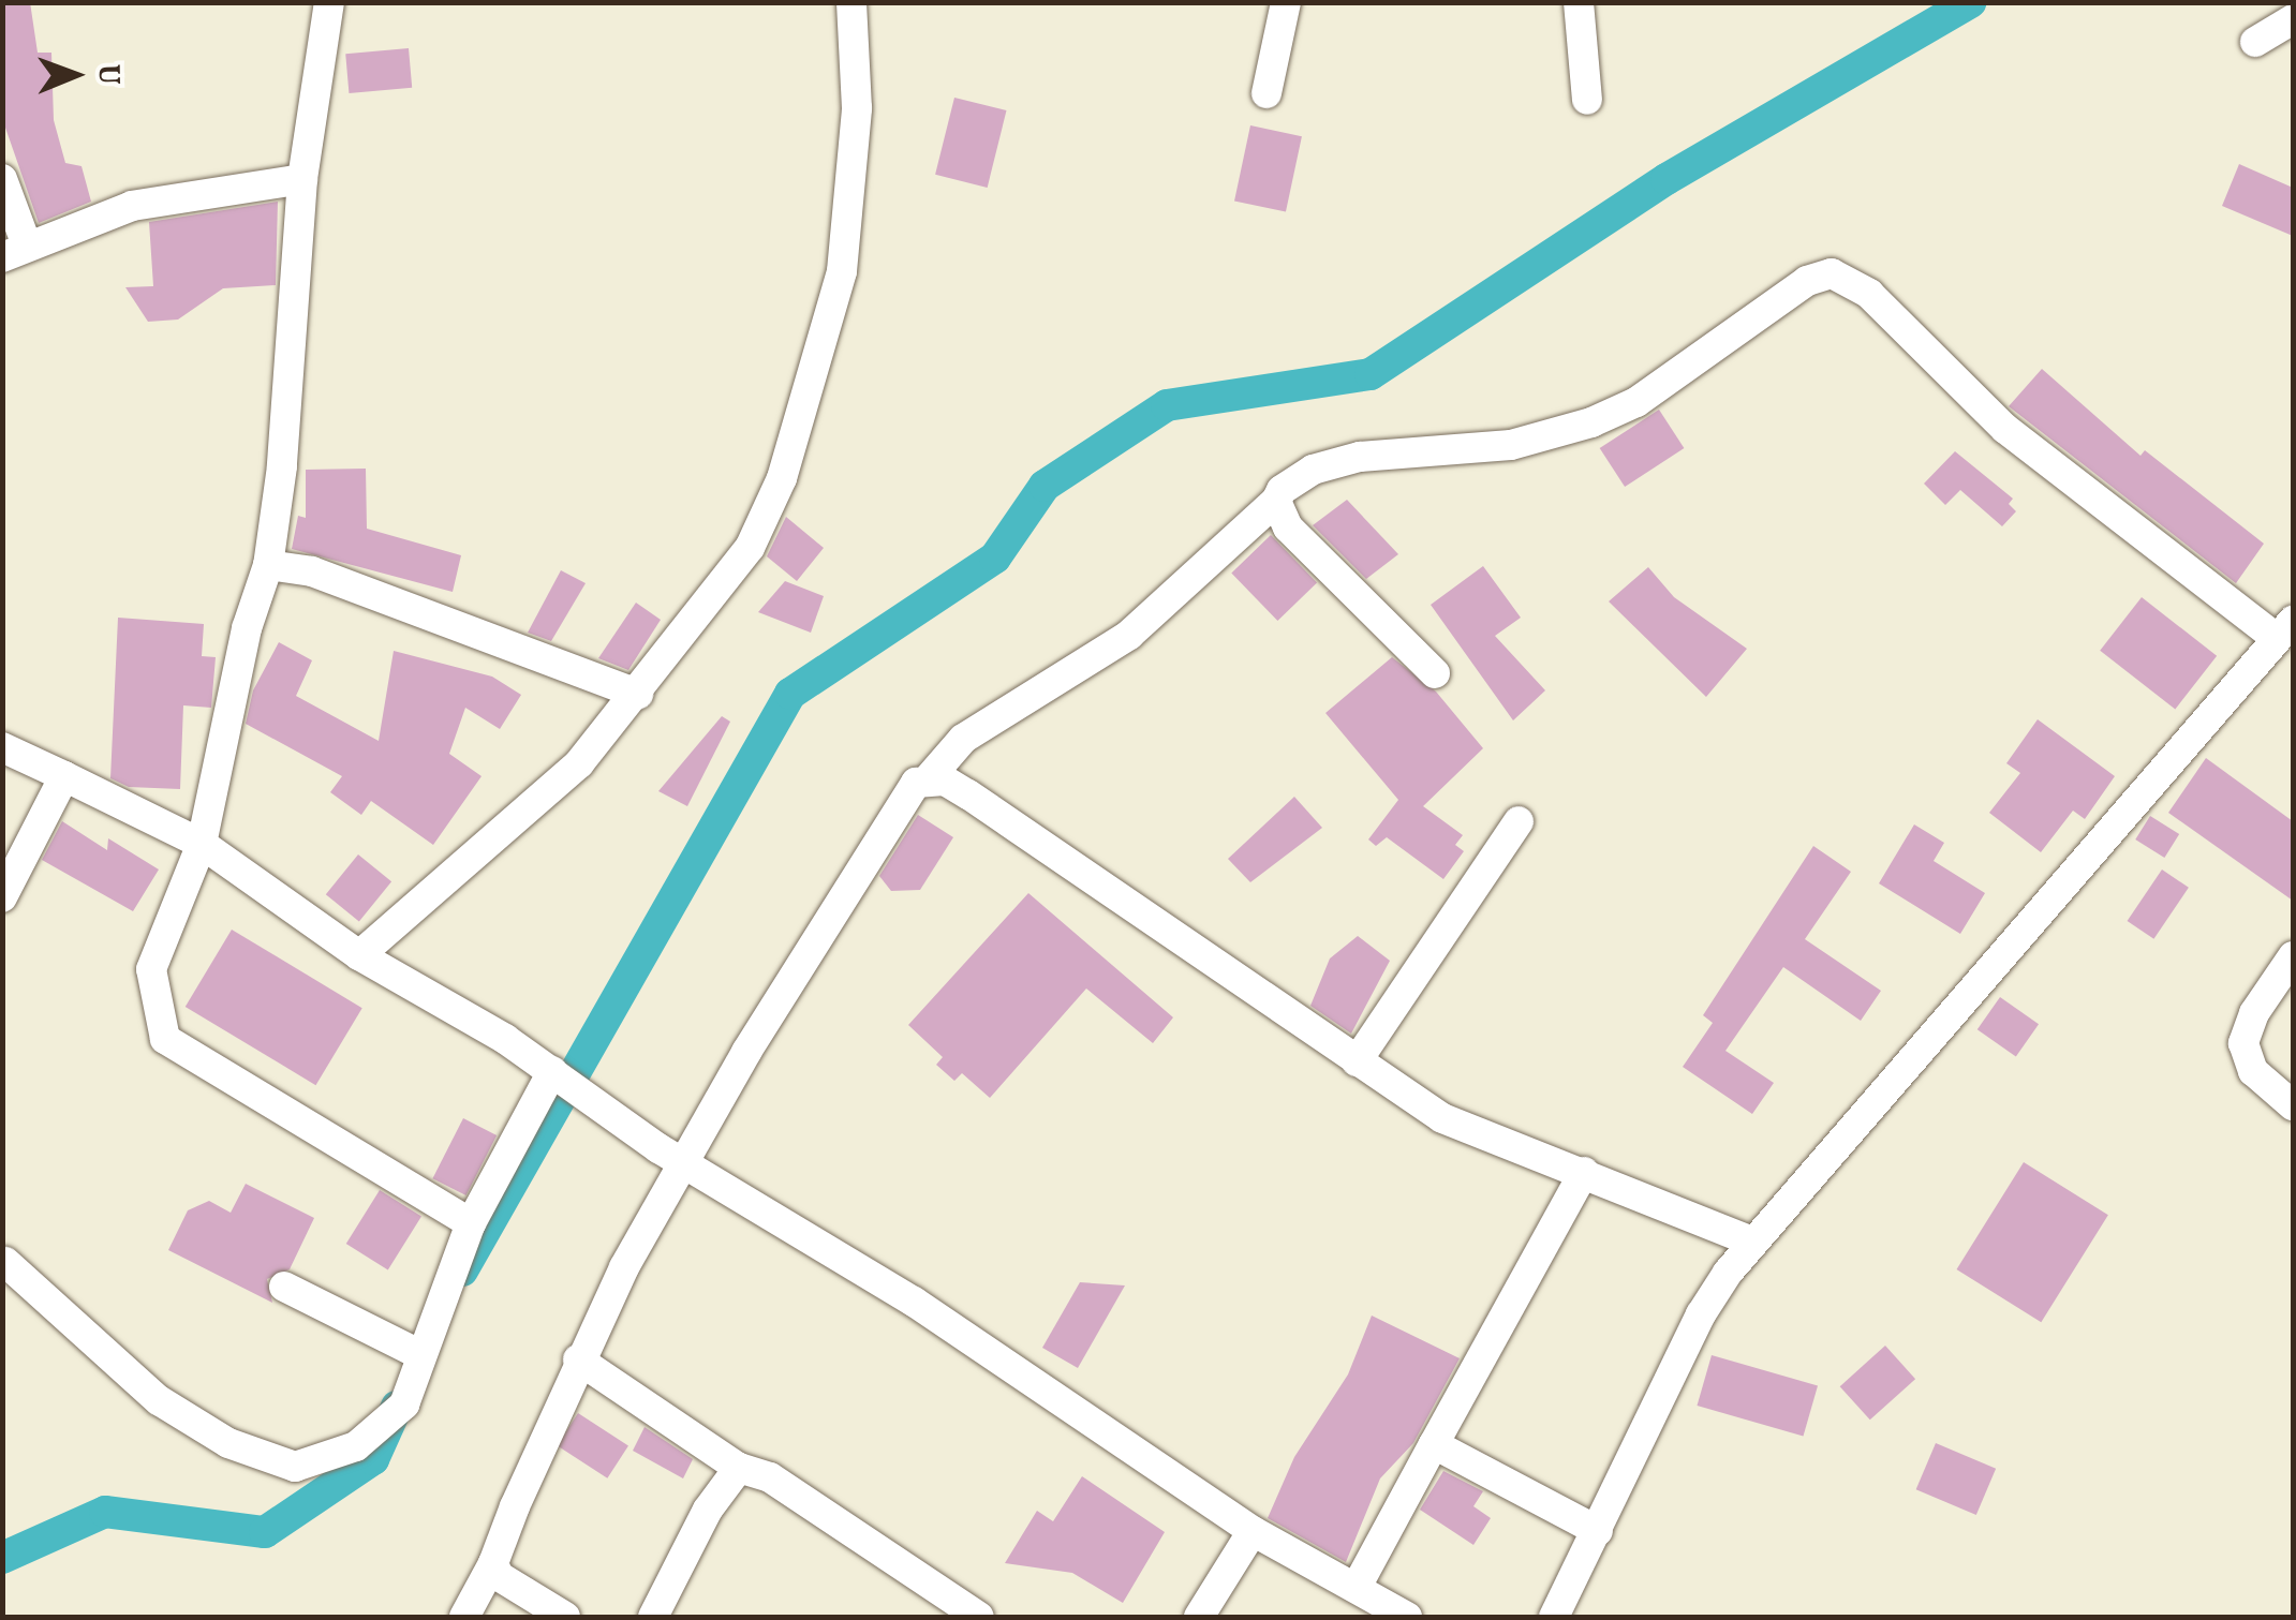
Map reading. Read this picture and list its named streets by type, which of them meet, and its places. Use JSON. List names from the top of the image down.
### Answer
{
  "north": "right"
}
